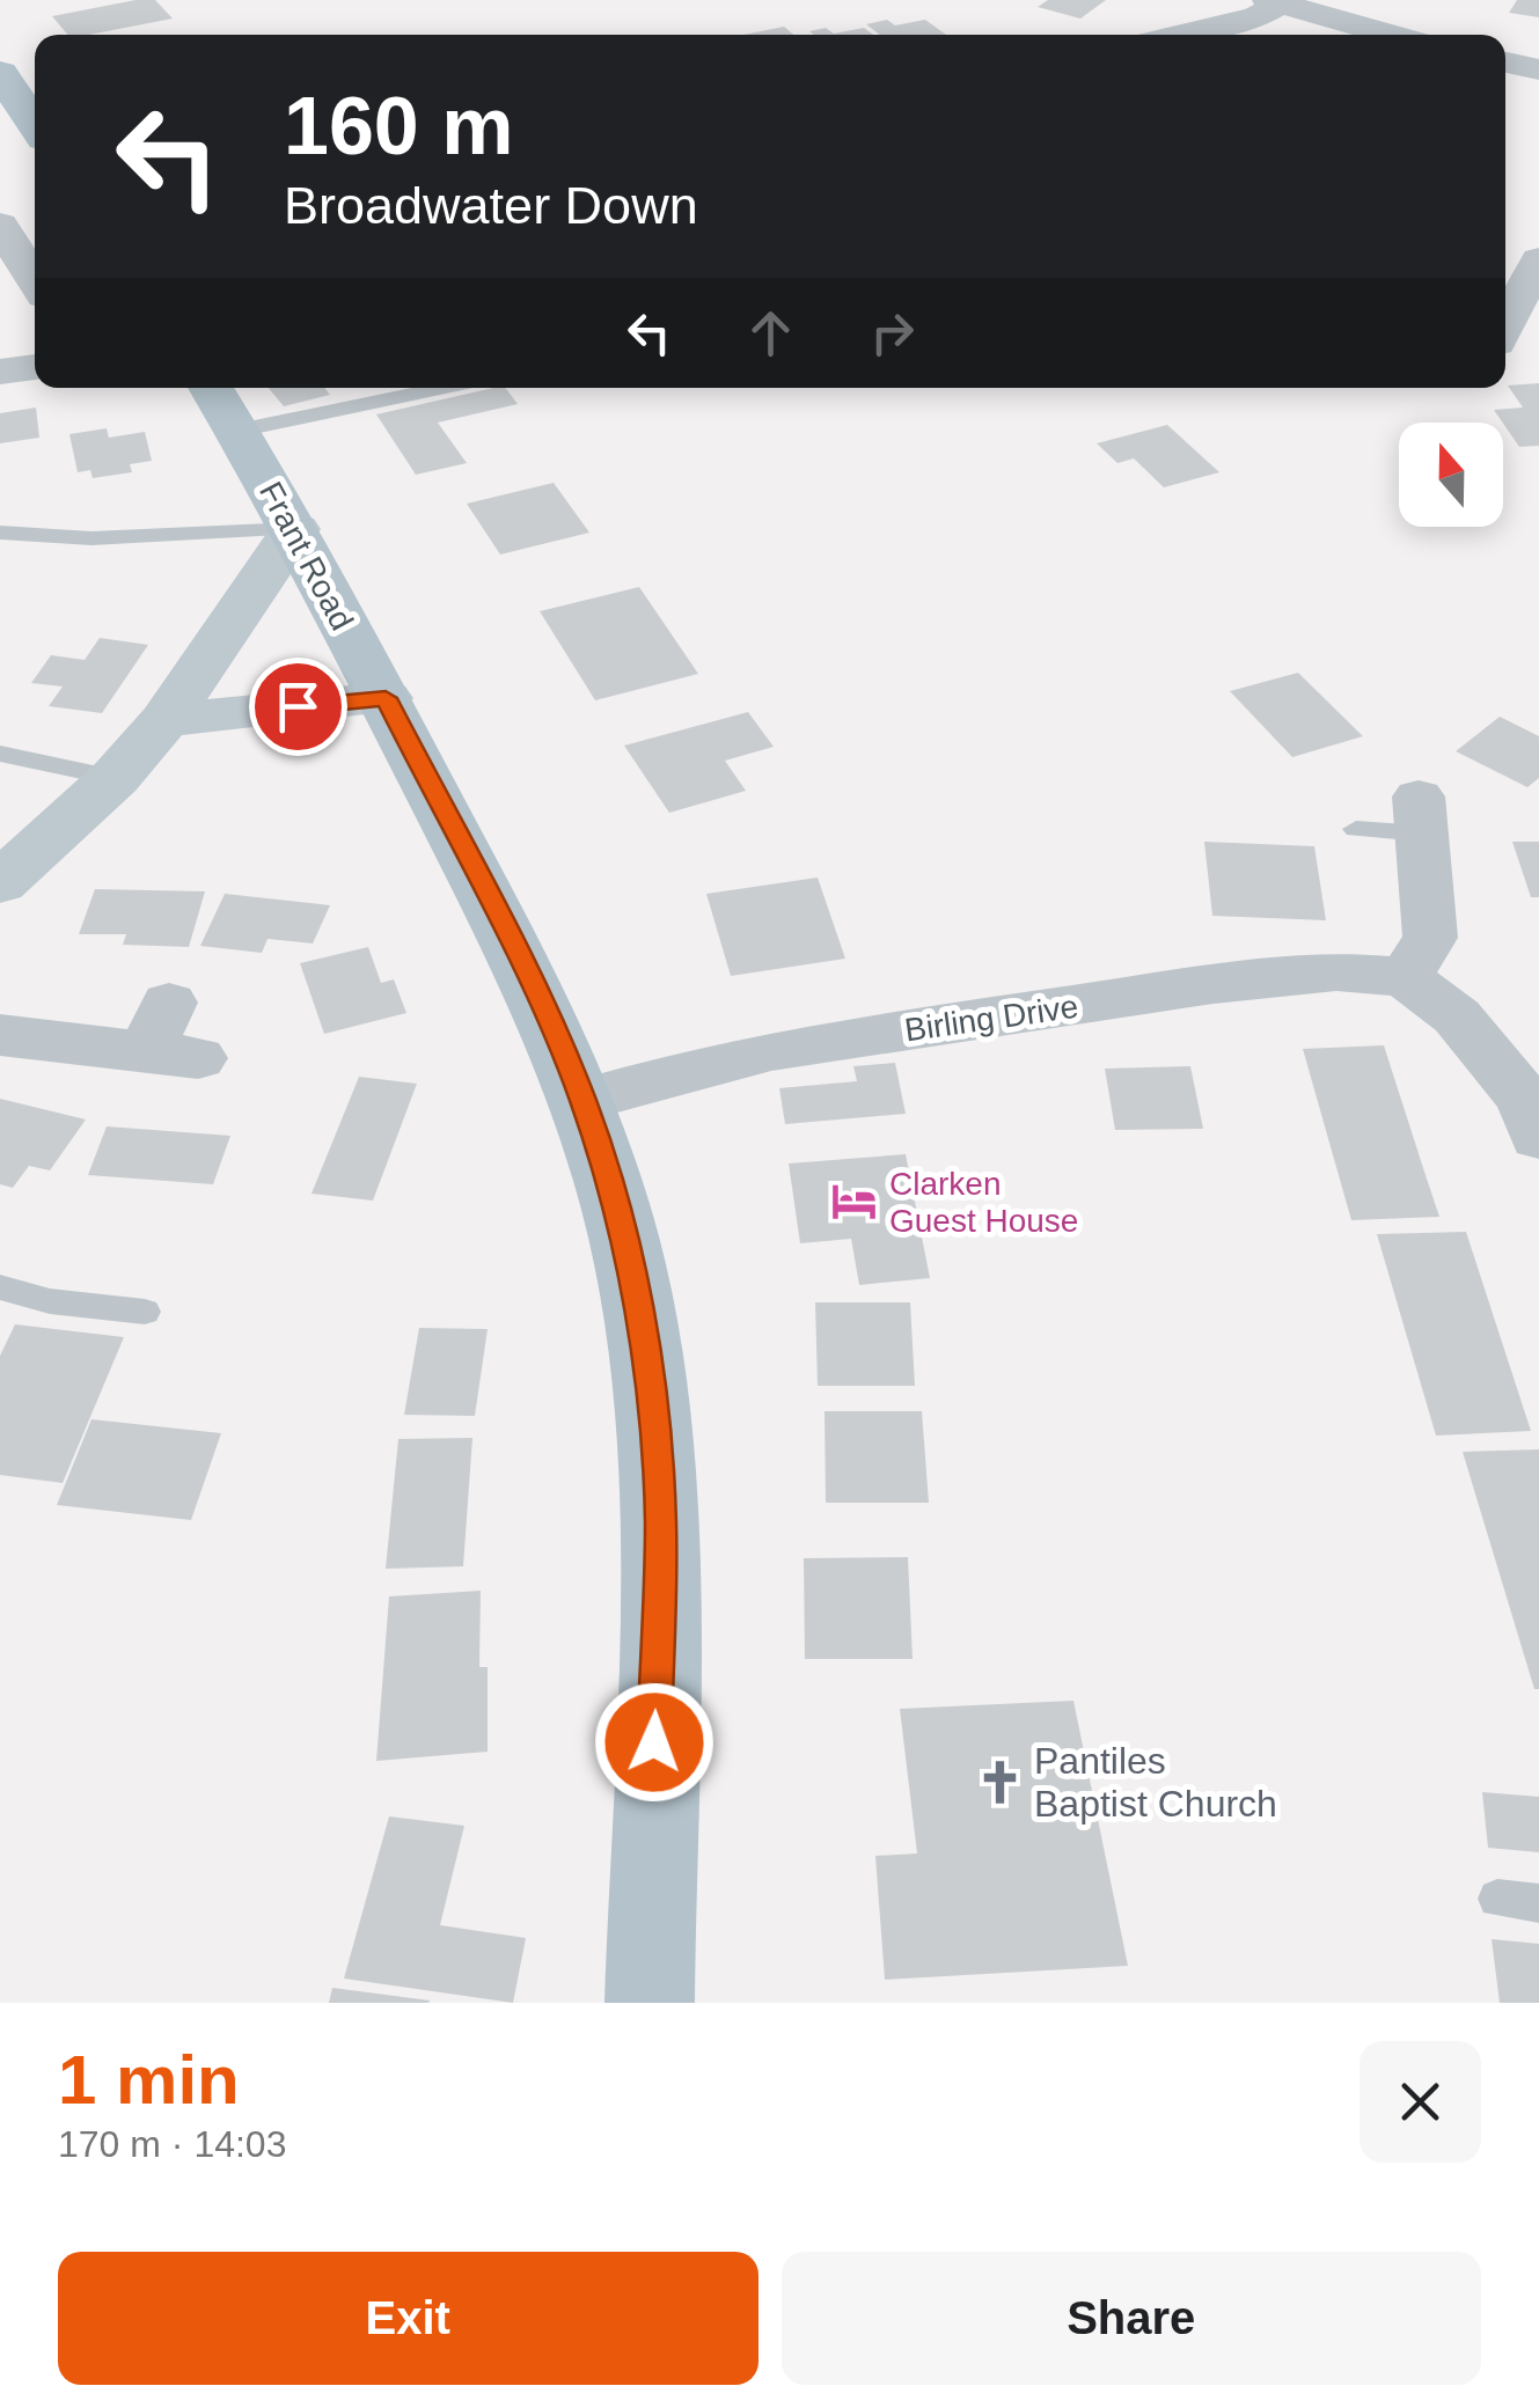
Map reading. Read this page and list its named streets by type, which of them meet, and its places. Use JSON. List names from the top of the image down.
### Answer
{
  "streets": {
    "main road": ["Frant Road"],
    "street": ["Birling Drive"]
  },
  "crossings": [
    ["Frant Road", "Birling Drive"]
  ],
  "places": {
    "hotel": ["Clarken Guest House"],
    "church": ["Pantiles Baptist Church"]
  },
  "north": "top",
  "page": {
    "turn": ["160 m", "Broadwater Down"],
    "heading": ["1 min", "170 m · 14:03"],
    "buttons": ["Exit", "Share"]
  }
}
